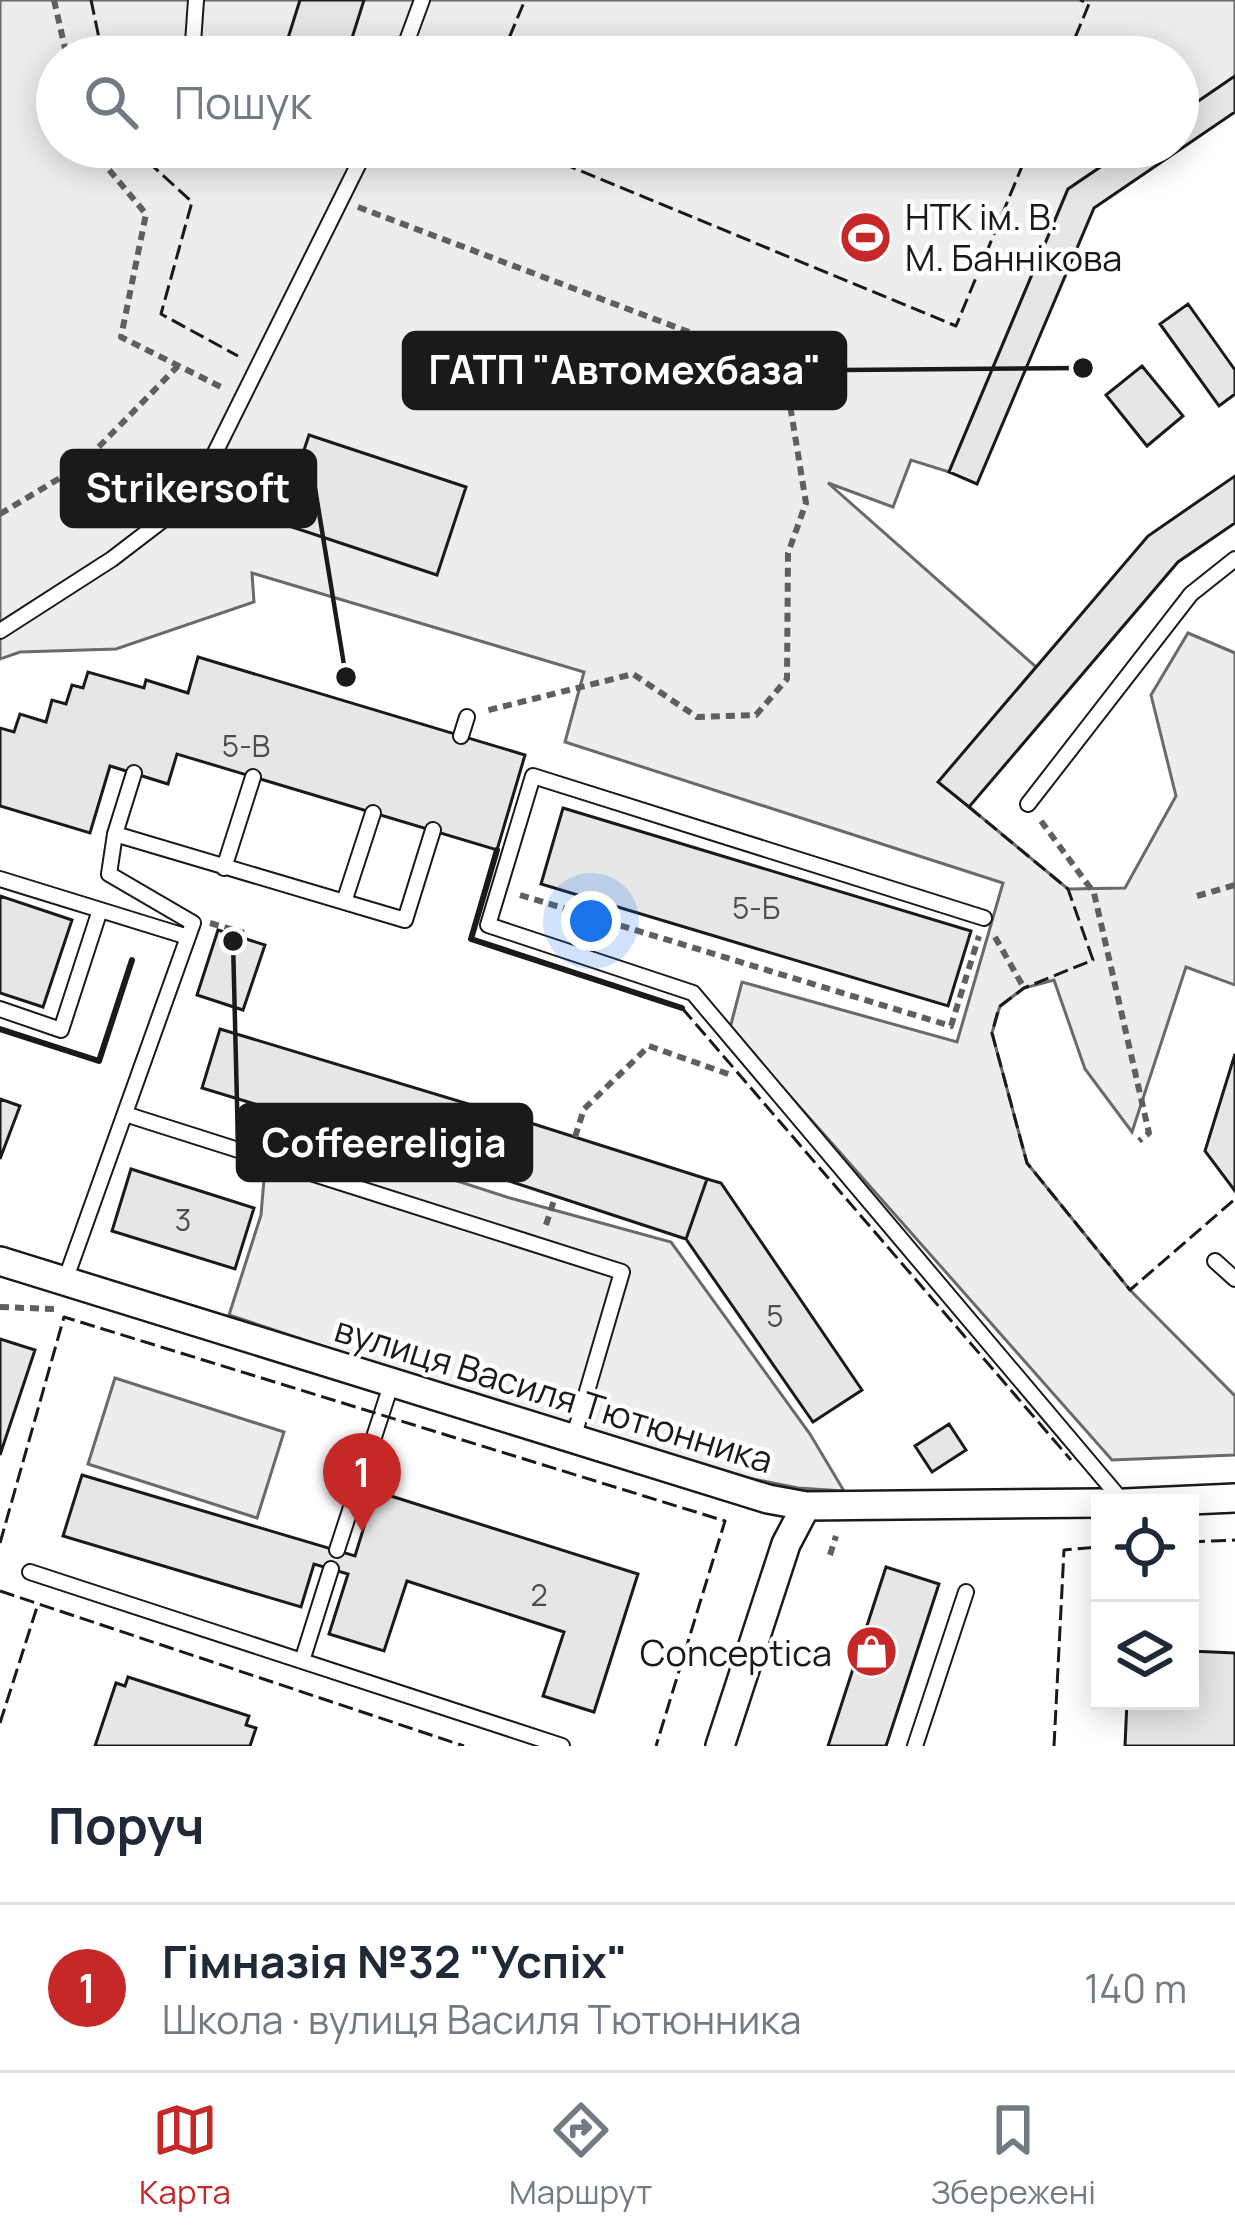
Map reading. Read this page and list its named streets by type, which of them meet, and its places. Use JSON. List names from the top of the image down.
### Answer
{
  "streets": {
    "street": ["вулиця Василя Тютюнника"]
  },
  "places": {
    "sports": ["НТК ім. В. М. Баннікова"],
    "other": ["ГАТП \"Автомехбаза\"", "Strikersoft", "Coffeereligia"],
    "shop": ["Conceptica"]
  },
  "house_numbers": [
    "5-В",
    "5-Б",
    "3",
    "5",
    "2"
  ],
  "page": {
    "search": "Пошук",
    "pins": "1",
    "heading": "Поруч",
    "list": [
      {
        "mark": "1",
        "name": "Гімназія №32 \"Успіх\"",
        "note": "Школа · вулиця Василя Тютюнника",
        "value": "140 m"
      }
    ],
    "nav": ["Карта", "Маршрут", "Збережені"]
  }
}
